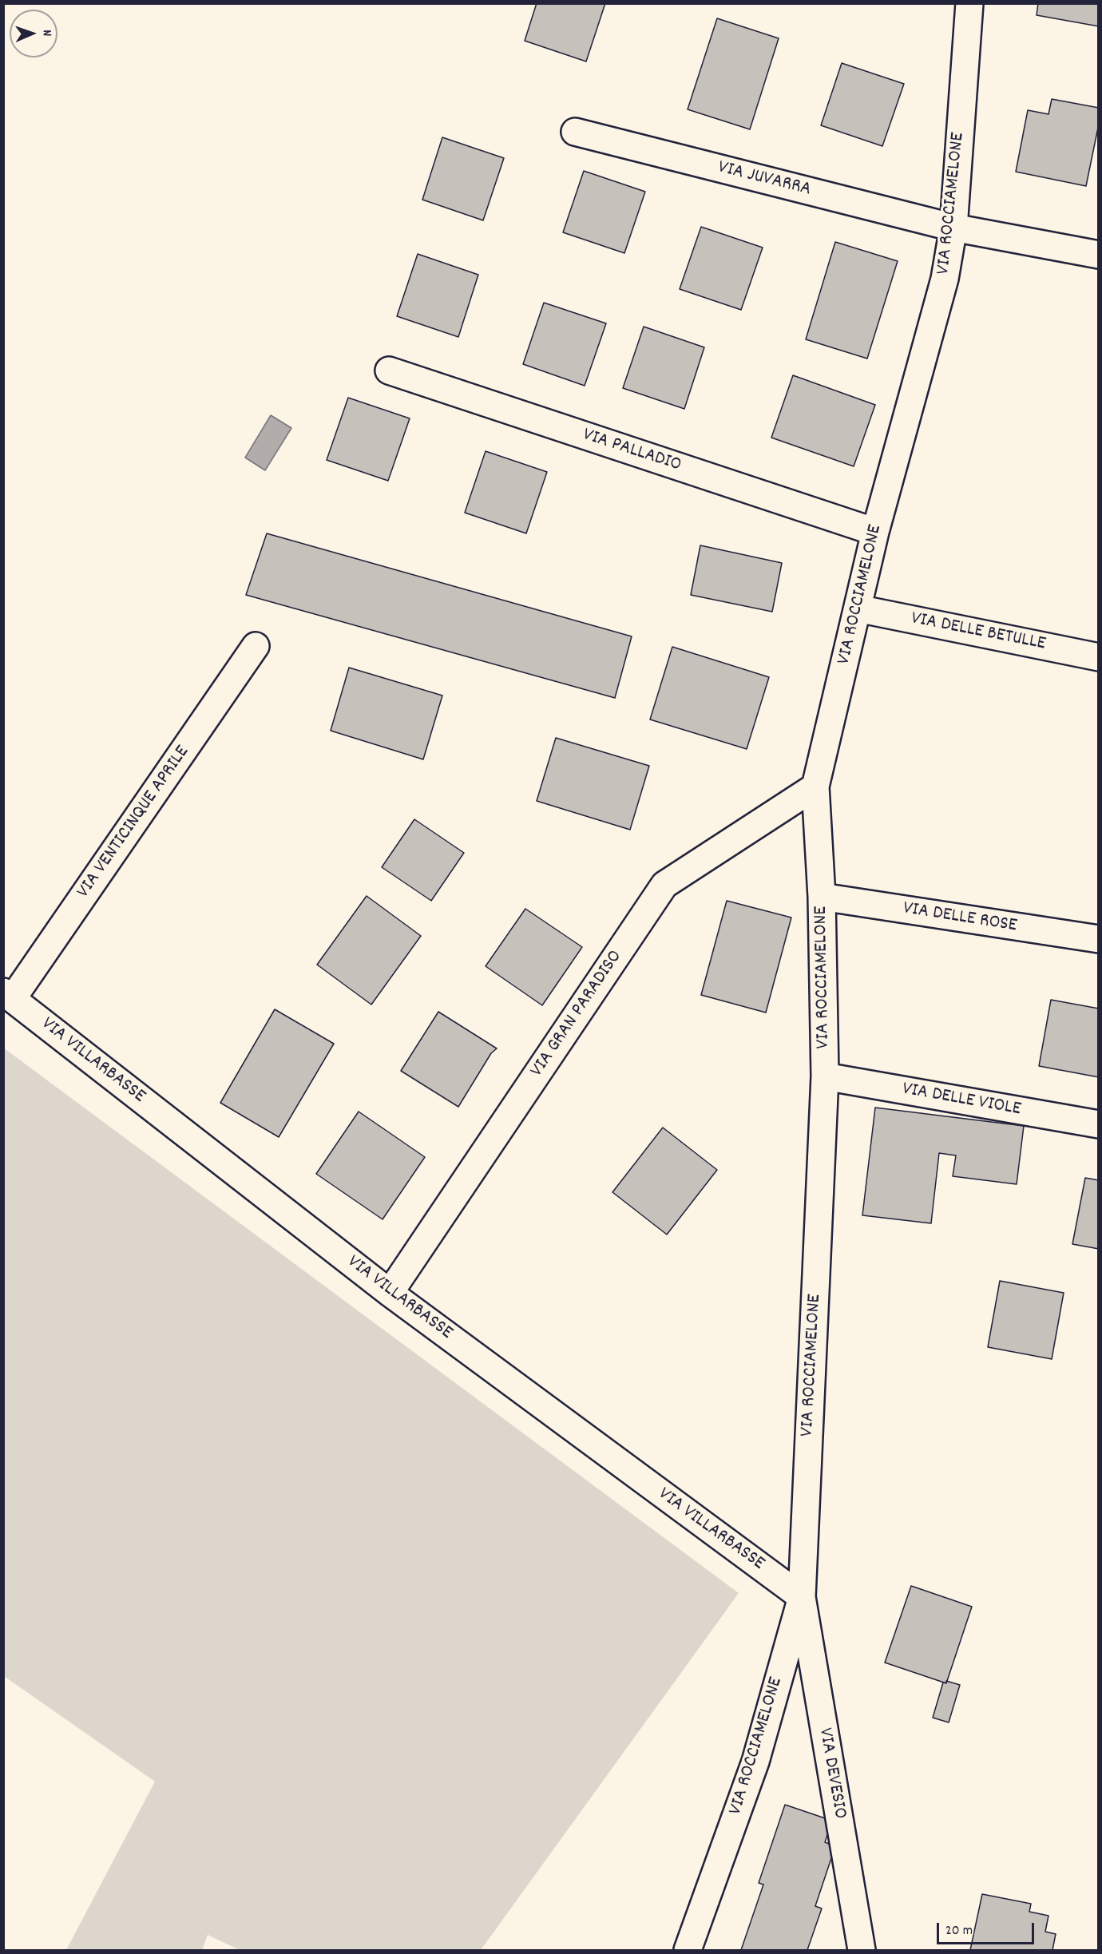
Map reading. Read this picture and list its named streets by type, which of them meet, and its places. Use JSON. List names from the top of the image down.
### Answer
{
  "streets": {
    "street": [
      "VIA JUVARRA",
      "VIA ROCCIAMELONE",
      "VIA PALLADIO",
      "VIA DELLE BETULLE",
      "VIA VENTICINQUE APRILE",
      "VIA DELLE ROSE",
      "VIA GRAN PARADISO",
      "VIA VILLARBASSE",
      "VIA DELLE VIOLE",
      "VIA DEVESIO"
    ]
  },
  "crossings": [
    ["VIA JUVARRA", "VIA ROCCIAMELONE"],
    ["VIA ROCCIAMELONE", "VIA PALLADIO"],
    ["VIA ROCCIAMELONE", "VIA DELLE BETULLE"],
    ["VIA ROCCIAMELONE", "VIA DELLE ROSE"],
    ["VIA ROCCIAMELONE", "VIA GRAN PARADISO"],
    ["VIA ROCCIAMELONE", "VIA VILLARBASSE"],
    ["VIA ROCCIAMELONE", "VIA DELLE VIOLE"],
    ["VIA ROCCIAMELONE", "VIA DEVESIO"],
    ["VIA VENTICINQUE APRILE", "VIA VILLARBASSE"],
    ["VIA GRAN PARADISO", "VIA VILLARBASSE"],
    ["VIA VILLARBASSE", "VIA DEVESIO"]
  ],
  "scale_bar": "20 m",
  "north": "right"
}
